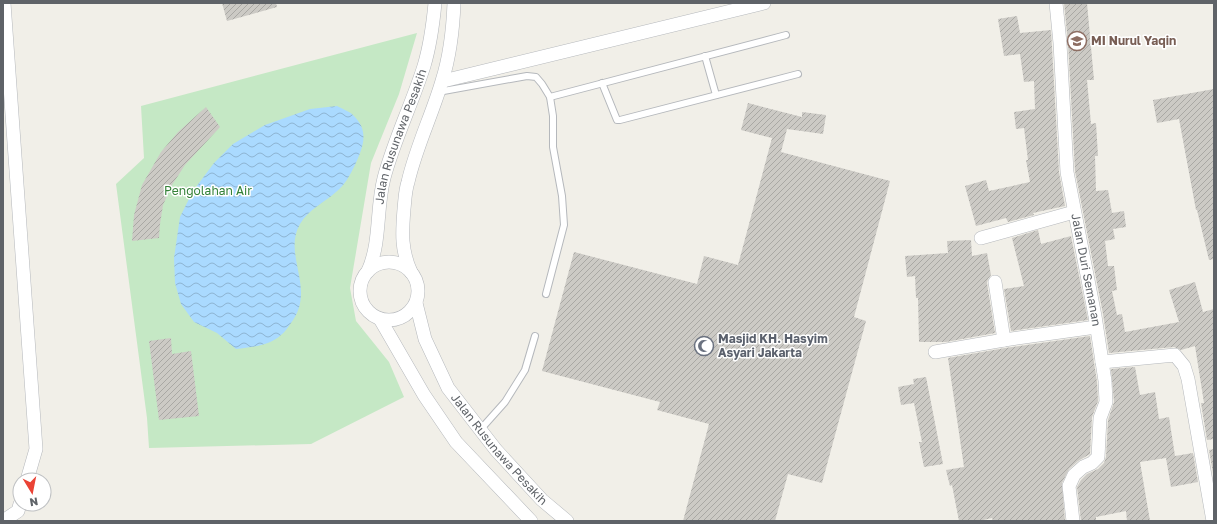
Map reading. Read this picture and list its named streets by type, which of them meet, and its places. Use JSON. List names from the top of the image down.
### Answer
{
  "streets": {
    "street": ["Jalan Rusunawa Pesakih", "Jalan Duri Semanan"]
  },
  "parks": ["Pengolahan Air"],
  "places": {
    "school or university": ["MI Nurul Yaqin"],
    "mosque": ["Masjid KH. Hasyim Asyari Jakarta"]
  },
  "north": "bottom"
}
